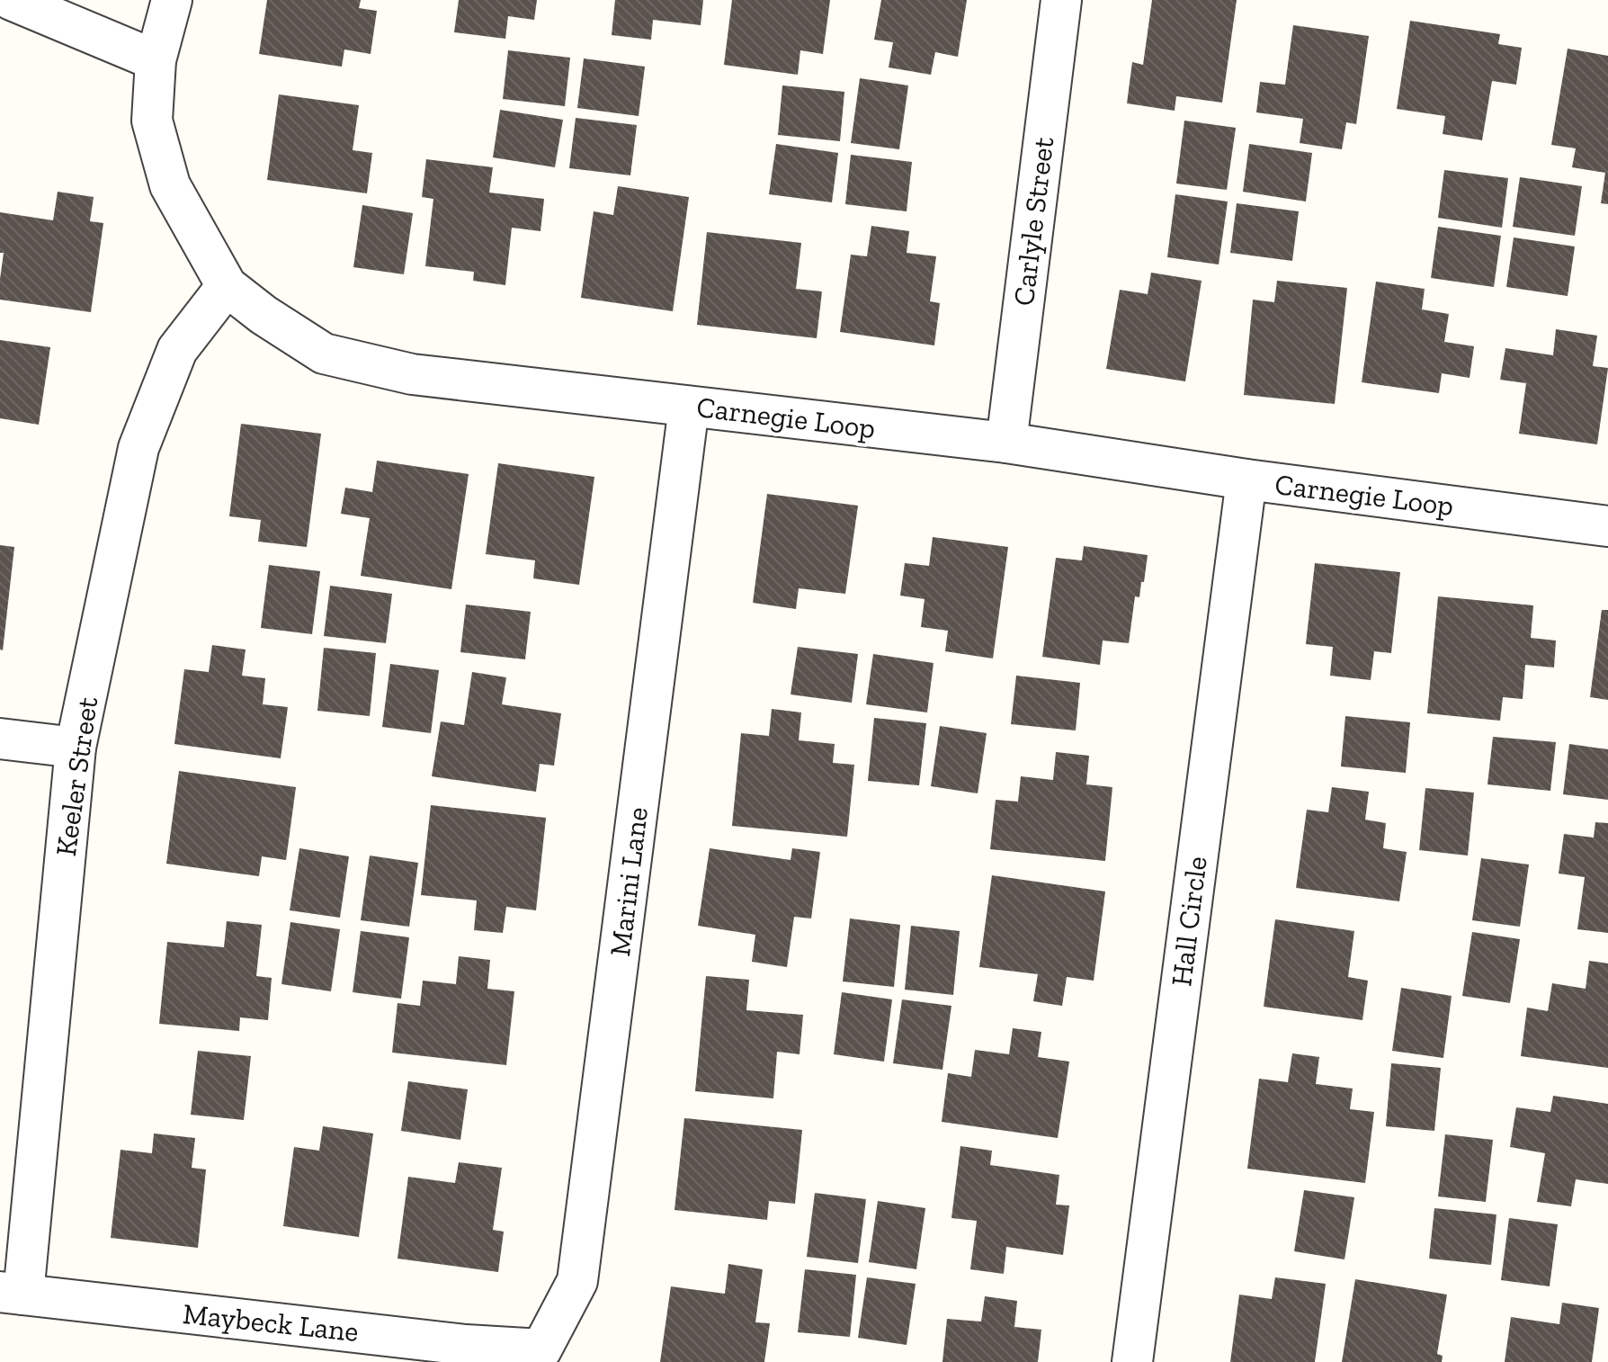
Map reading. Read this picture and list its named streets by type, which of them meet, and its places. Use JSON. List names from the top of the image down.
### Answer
{
  "streets": {
    "street": [
      "Carlyle Street",
      "Carnegie Loop",
      "Keeler Street",
      "Marini Lane",
      "Hall Circle",
      "Maybeck Lane"
    ]
  },
  "crossings": [
    ["Carlyle Street", "Carnegie Loop"],
    ["Carnegie Loop", "Keeler Street"],
    ["Carnegie Loop", "Marini Lane"],
    ["Carnegie Loop", "Hall Circle"],
    ["Keeler Street", "Maybeck Lane"],
    ["Marini Lane", "Maybeck Lane"]
  ]
}
